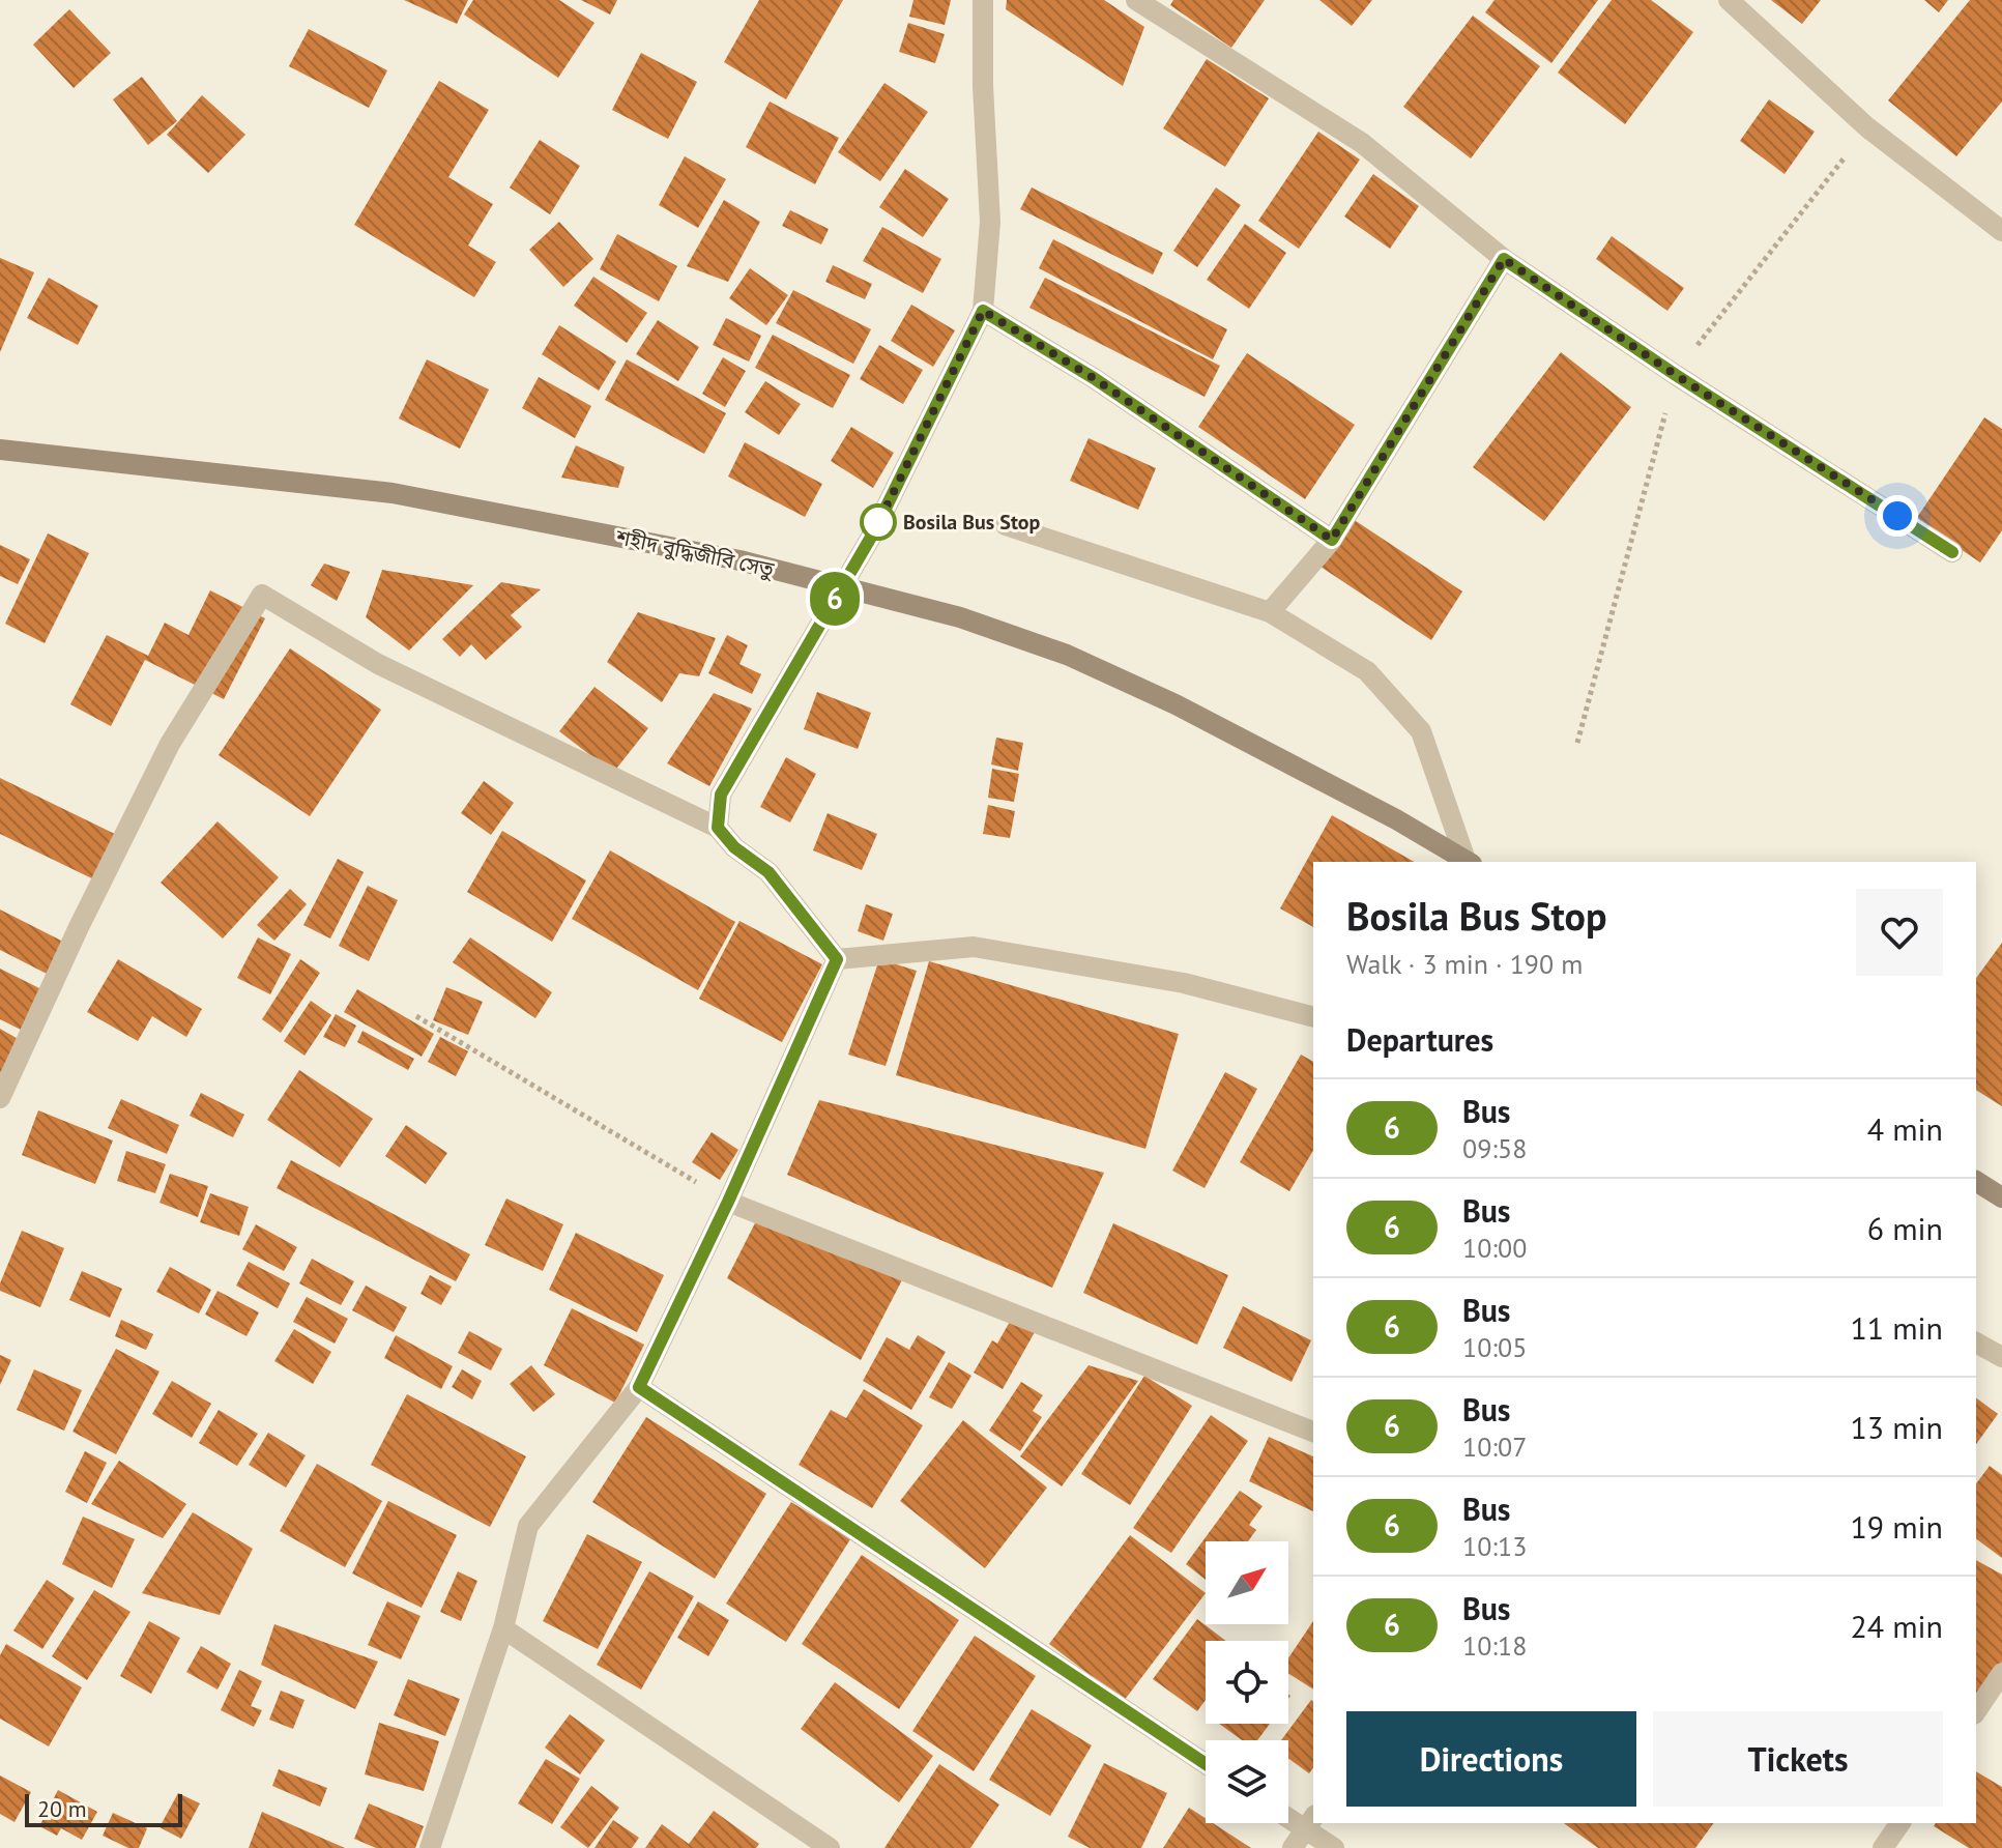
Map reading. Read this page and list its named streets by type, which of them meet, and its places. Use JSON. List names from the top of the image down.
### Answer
{
  "streets": {
    "main road": ["শহীদ বুদ্ধিজীবি সেতু"]
  },
  "places": ["Bosila Bus Stop"],
  "lines": ["bus line 6"],
  "scale_bar": "20 m",
  "north": "top right",
  "page": {
    "on_map": "6",
    "heading": [
      ["Bosila Bus Stop", "Walk · 3 min · 190 m"],
      "Departures"
    ],
    "list": [
      {
        "mark": "6",
        "name": "Bus",
        "note": "09:58",
        "value": "4 min"
      },
      {
        "mark": "6",
        "name": "Bus",
        "note": "10:00",
        "value": "6 min"
      },
      {
        "mark": "6",
        "name": "Bus",
        "note": "10:05",
        "value": "11 min"
      },
      {
        "mark": "6",
        "name": "Bus",
        "note": "10:07",
        "value": "13 min"
      },
      {
        "mark": "6",
        "name": "Bus",
        "note": "10:13",
        "value": "19 min"
      },
      {
        "mark": "6",
        "name": "Bus",
        "note": "10:18",
        "value": "24 min"
      }
    ],
    "buttons": ["Directions", "Tickets"],
    "scale": "20 m"
  }
}
